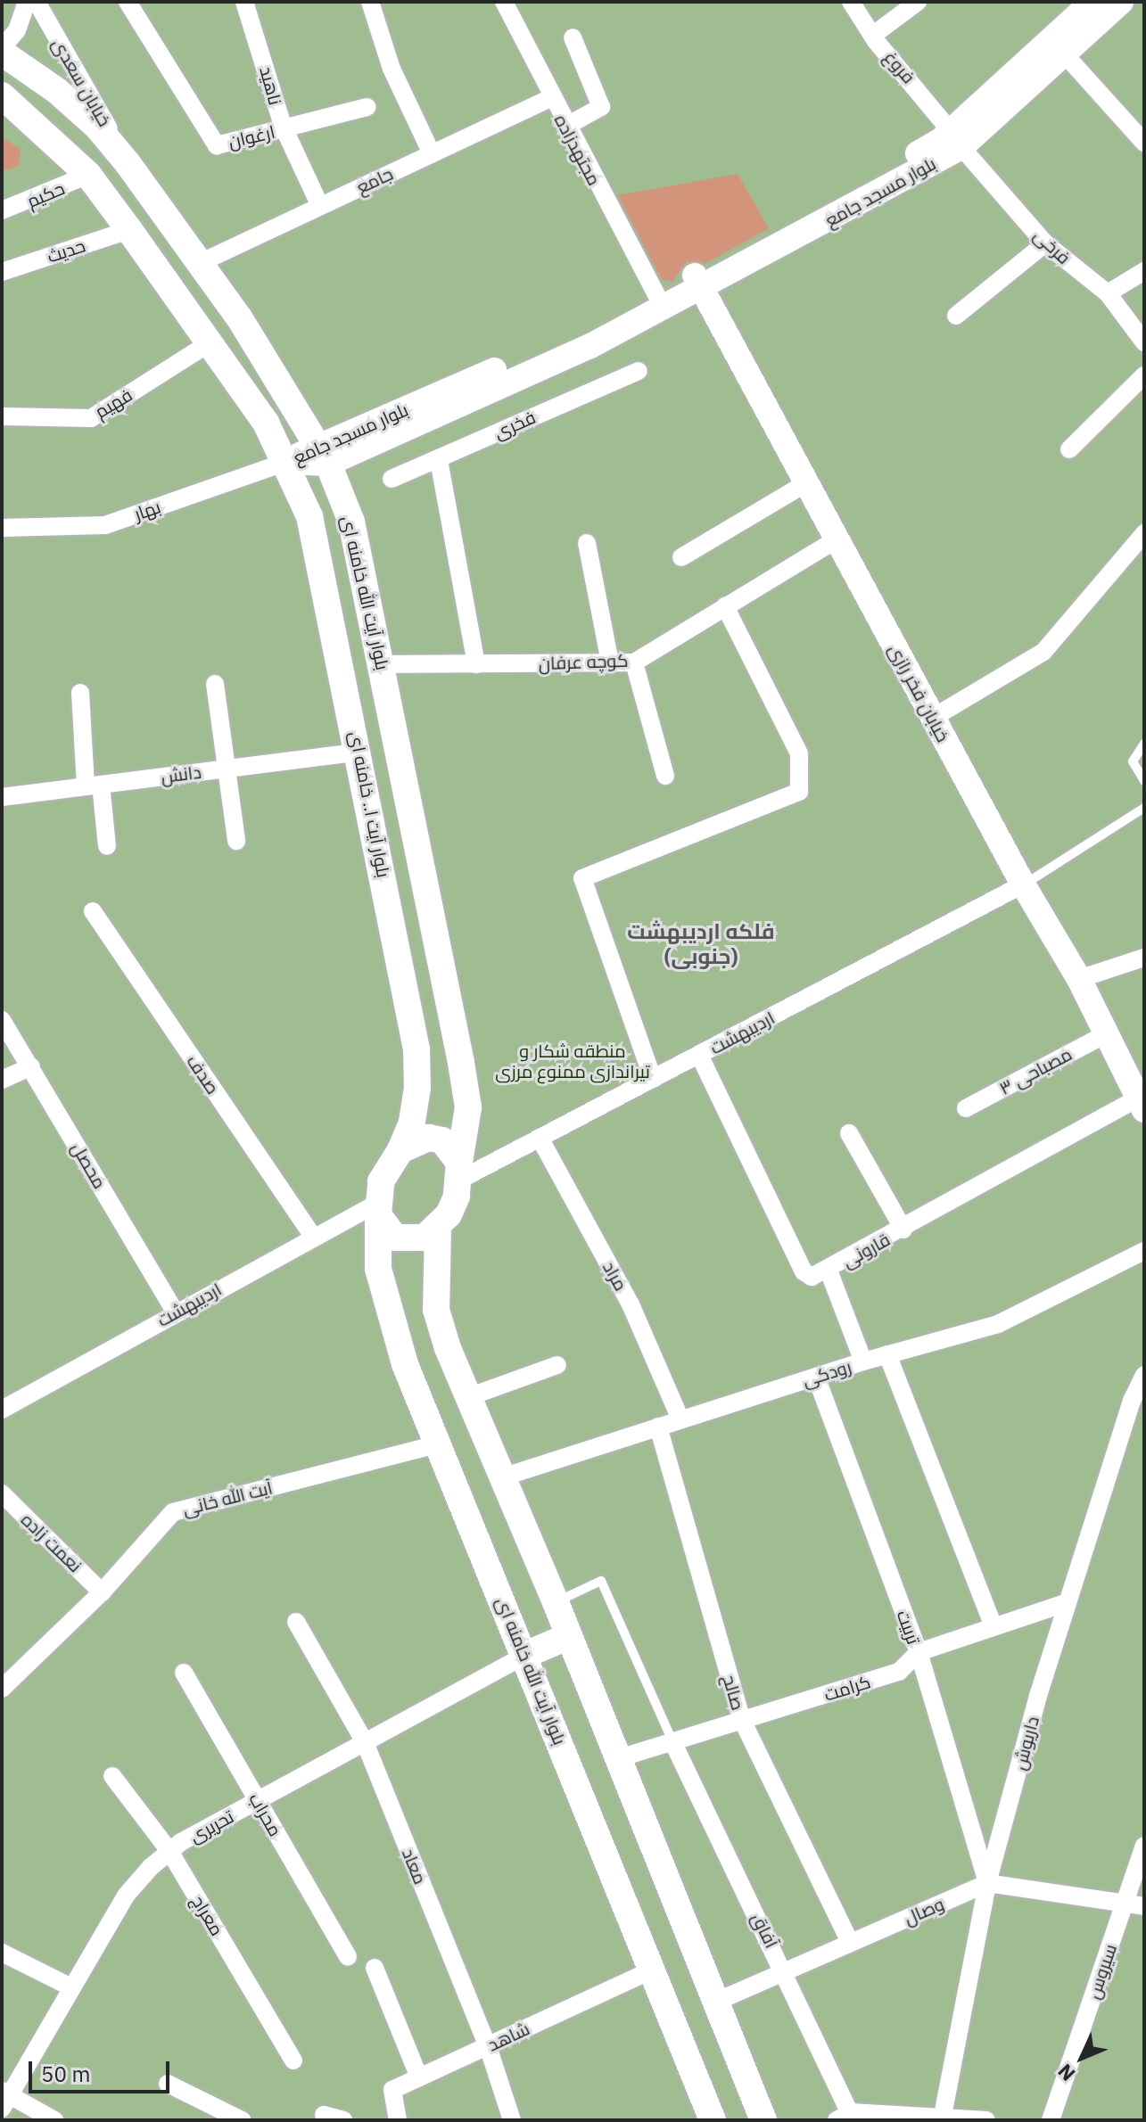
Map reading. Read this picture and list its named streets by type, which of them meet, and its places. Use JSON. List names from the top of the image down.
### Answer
{
  "streets": {
    "main road": [
      "بلوار مسجد جامع",
      "بلوار آیت الله خامنه ای",
      "خیابان فخر رازی",
      "بلوار آیت ا.. خامنه ای"
    ],
    "street": [
      "فروغ",
      "خیابان سعدی",
      "ناهید",
      "ارغوان",
      "مجتهدزاده",
      "جامع",
      "حکیم",
      "فرخی",
      "حدیث",
      "فهیم",
      "فخری",
      "بهار",
      "کوچه عرفان",
      "دانش",
      "اردیبهشت",
      "مصباحی ۳",
      "صدف",
      "محصل",
      "قارونی",
      "مراد",
      "رودکی",
      "آیت الله خانی",
      "نعمت زاده",
      "تربیت",
      "کرامت",
      "صالح",
      "داریوش",
      "محراب",
      "تحریری",
      "معاد",
      "وصال",
      "معراج",
      "آفاق",
      "سیروس",
      "شاهد"
    ]
  },
  "crossings": [
    ["فروغ", "بلوار مسجد جامع"],
    ["فروغ", "فرخی"],
    ["خیابان سعدی", "بلوار آیت الله خامنه ای"],
    ["ناهید", "ارغوان"],
    ["ناهید", "جامع"],
    ["مجتهدزاده", "جامع"],
    ["مجتهدزاده", "بلوار مسجد جامع"],
    ["جامع", "بلوار آیت الله خامنه ای"],
    ["بلوار مسجد جامع", "فرخی"],
    ["بلوار مسجد جامع", "بهار"],
    ["بلوار مسجد جامع", "بلوار آیت الله خامنه ای"],
    ["بلوار مسجد جامع", "خیابان فخر رازی"],
    ["بلوار مسجد جامع", "بلوار آیت ا.. خامنه ای"],
    ["بهار", "بلوار آیت ا.. خامنه ای"],
    ["بلوار آیت الله خامنه ای", "کوچه عرفان"],
    ["بلوار آیت الله خامنه ای", "بلوار آیت ا.. خامنه ای"],
    ["بلوار آیت الله خامنه ای", "اردیبهشت"],
    ["بلوار آیت الله خامنه ای", "آیت الله خانی"],
    ["بلوار آیت الله خامنه ای", "تحریری"],
    ["بلوار آیت الله خامنه ای", "شاهد"],
    ["کوچه عرفان", "خیابان فخر رازی"],
    ["خیابان فخر رازی", "اردیبهشت"],
    ["خیابان فخر رازی", "مصباحی ۳"],
    ["خیابان فخر رازی", "قارونی"],
    ["دانش", "بلوار آیت ا.. خامنه ای"],
    ["بلوار آیت ا.. خامنه ای", "اردیبهشت"],
    ["اردیبهشت", "صدف"],
    ["اردیبهشت", "محصل"],
    ["اردیبهشت", "قارونی"],
    ["اردیبهشت", "مراد"],
    ["مراد", "رودکی"],
    ["رودکی", "تربیت"],
    ["رودکی", "صالح"],
    ["آیت الله خانی", "نعمت زاده"],
    ["تربیت", "کرامت"],
    ["تربیت", "داریوش"],
    ["تربیت", "وصال"],
    ["کرامت", "صالح"],
    ["کرامت", "داریوش"],
    ["کرامت", "آفاق"],
    ["صالح", "وصال"],
    ["داریوش", "وصال"],
    ["محراب", "تحریری"],
    ["تحریری", "معاد"],
    ["تحریری", "معراج"],
    ["معاد", "شاهد"],
    ["وصال", "آفاق"]
  ],
  "districts": ["فلکه اردیبهشت (جنوبی)"],
  "parks": ["منطقه شکار و تیراندازی ممنوع مرزی"],
  "scale_bar": "50 m",
  "north": "bottom left"
}
